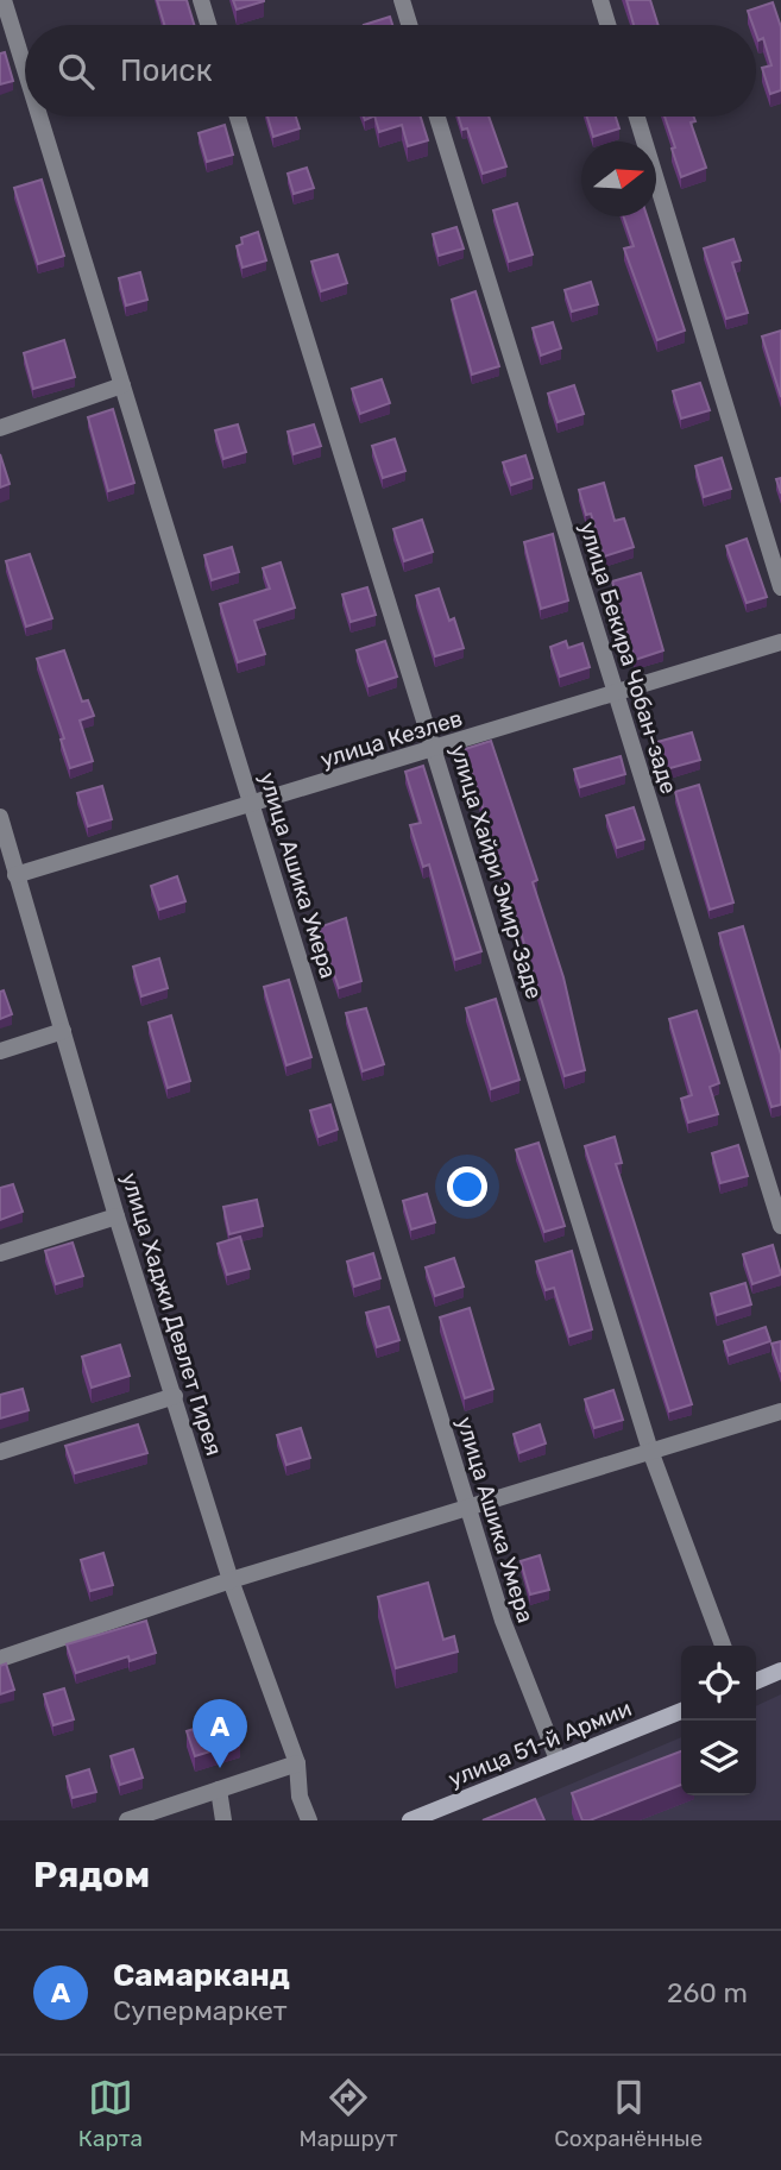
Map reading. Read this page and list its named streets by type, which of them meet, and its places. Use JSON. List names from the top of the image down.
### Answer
{
  "streets": {
    "main road": ["улица 51-й Армии"],
    "street": [
      "улица Бекира Чобан-заде",
      "улица Кезлев",
      "улица Хайри Эмир-Заде",
      "улица Ашика Умера",
      "улица Хаджи Девлет Гирея"
    ]
  },
  "crossings": [
    ["улица Бекира Чобан-заде", "улица Кезлев"],
    ["улица Кезлев", "улица Хайри Эмир-Заде"],
    ["улица Кезлев", "улица Ашика Умера"],
    ["улица Кезлев", "улица Хаджи Девлет Гирея"],
    ["улица Ашика Умера", "улица 51-й Армии"]
  ],
  "north": "right",
  "page": {
    "search": "Поиск",
    "pins": "A",
    "heading": "Рядом",
    "list": [
      {
        "mark": "A",
        "name": "Самарканд",
        "note": "Супермаркет",
        "value": "260 m"
      }
    ],
    "nav": ["Карта", "Маршрут", "Сохранённые"]
  }
}
